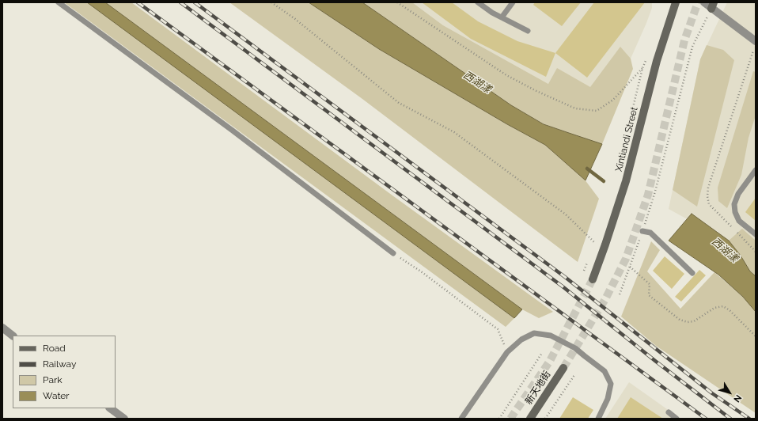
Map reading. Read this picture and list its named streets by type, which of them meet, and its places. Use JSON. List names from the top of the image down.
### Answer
{
  "streets": {
    "main road": ["Xintiandi Street", "新天地街"]
  },
  "water": ["西湖漾"],
  "legend": [
    "Road",
    "Railway",
    "Park",
    "Water"
  ],
  "north": "bottom right"
}
